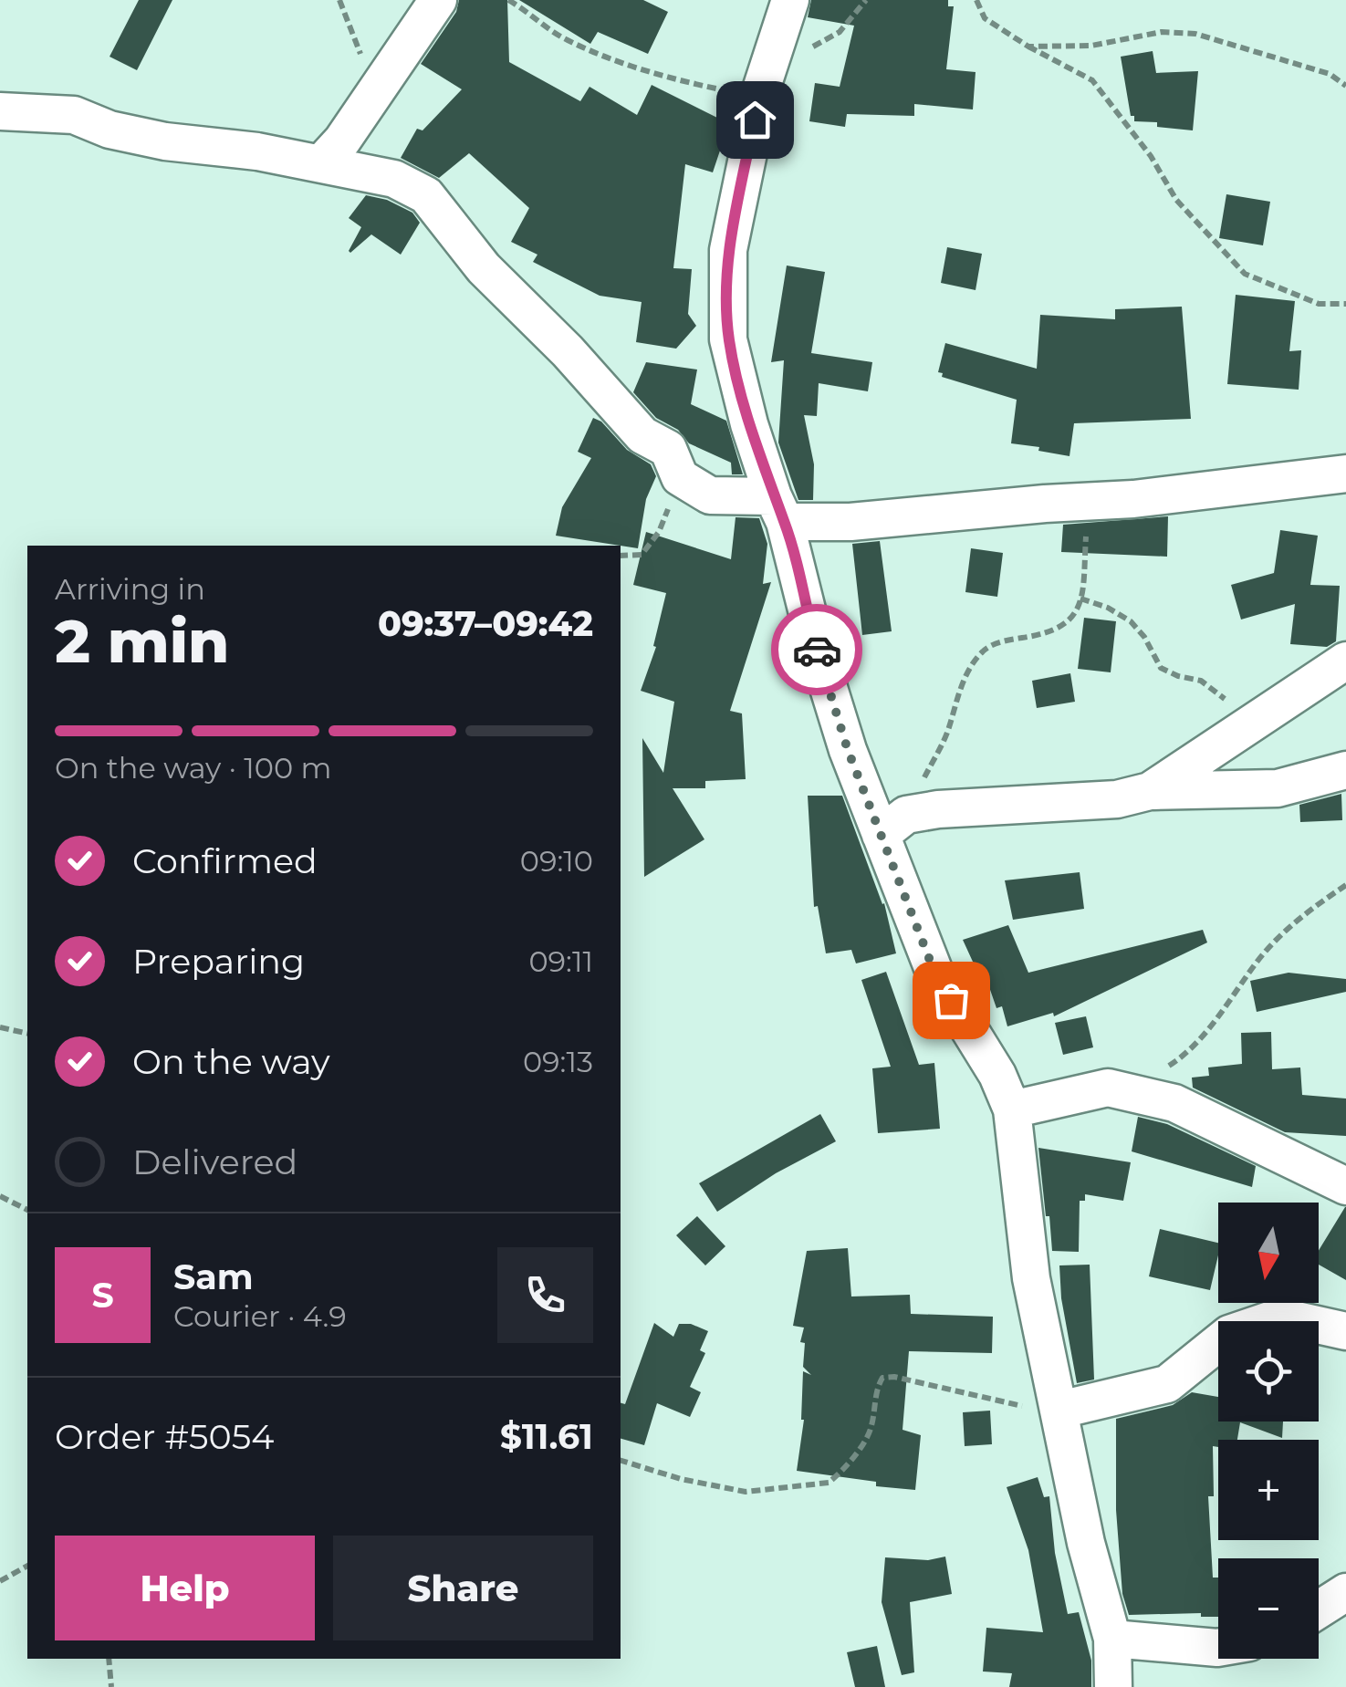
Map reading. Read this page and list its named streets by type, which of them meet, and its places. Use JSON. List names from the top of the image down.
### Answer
{
  "north": "bottom",
  "page": {
    "heading": ["2 min", "Arriving in", "09:37–09:42"],
    "panel": [
      "Sam",
      "Courier · 4.9",
      "Order #5054",
      "$11.61"
    ],
    "bar": "On the way · 100 m",
    "list": [
      ["Confirmed", "09:10"],
      ["Preparing", "09:11"],
      ["On the way", "09:13"],
      "Delivered"
    ],
    "map_buttons": ["+", "−"],
    "round": "S",
    "buttons": ["Help", "Share"]
  }
}
